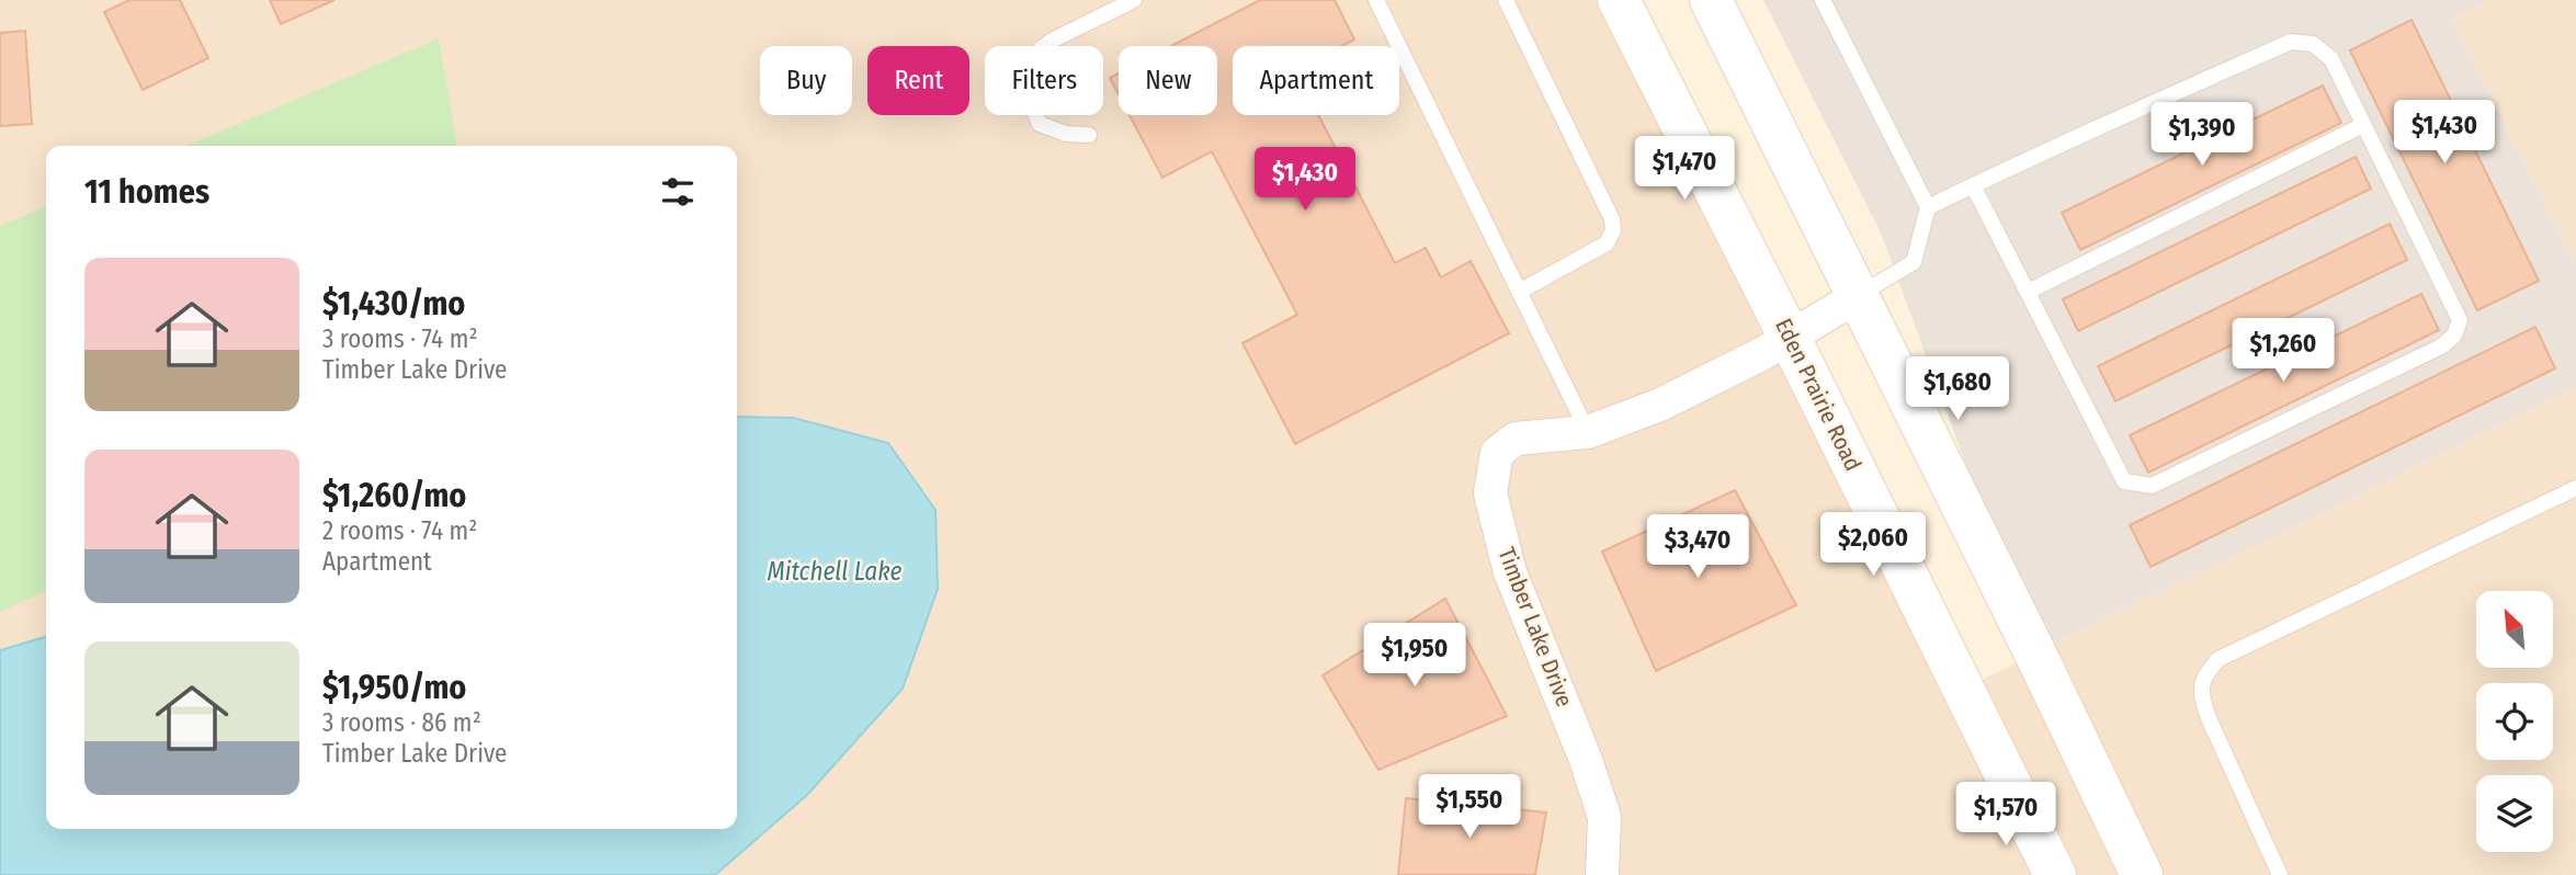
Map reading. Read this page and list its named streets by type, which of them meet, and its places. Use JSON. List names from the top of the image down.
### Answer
{
  "streets": {
    "main road": ["Eden Prairie Road"],
    "street": ["Timber Lake Drive"]
  },
  "crossings": [
    ["Eden Prairie Road", "Timber Lake Drive"]
  ],
  "water": ["Mitchell Lake"],
  "north": "top left",
  "page": {
    "chip": [
      "Buy",
      "Rent",
      "Filters",
      "New",
      "Apartment"
    ],
    "price": [
      "$1,430",
      "$1,390",
      "$1,470",
      "$1,430",
      "$1,260",
      "$1,680",
      "$2,060",
      "$3,470",
      "$1,950",
      "$1,550",
      "$1,570"
    ],
    "heading": "11 homes",
    "list": [
      {
        "name": "$1,430/mo",
        "note": "3 rooms · 74 m² · Timber Lake Drive"
      },
      {
        "name": "$1,260/mo",
        "note": "2 rooms · 74 m² · Apartment"
      },
      {
        "name": "$1,950/mo",
        "note": "3 rooms · 86 m² · Timber Lake Drive"
      }
    ]
  }
}
